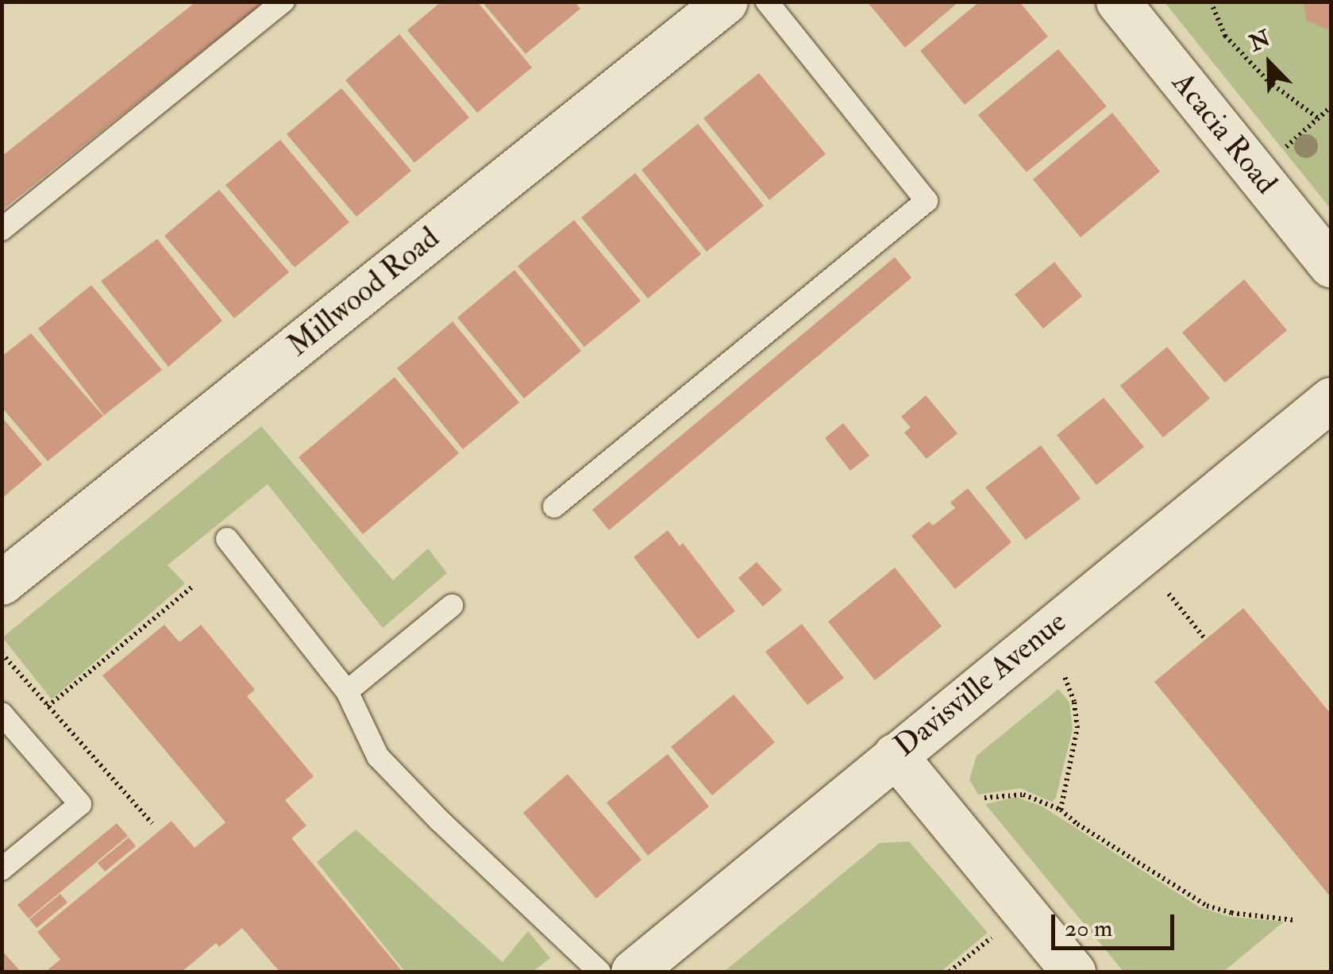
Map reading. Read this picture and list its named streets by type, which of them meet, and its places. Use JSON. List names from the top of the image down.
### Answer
{
  "streets": {
    "street": ["Acacia Road", "Millwood Road", "Davisville Avenue"]
  },
  "scale_bar": "20 m",
  "north": "top left"
}
